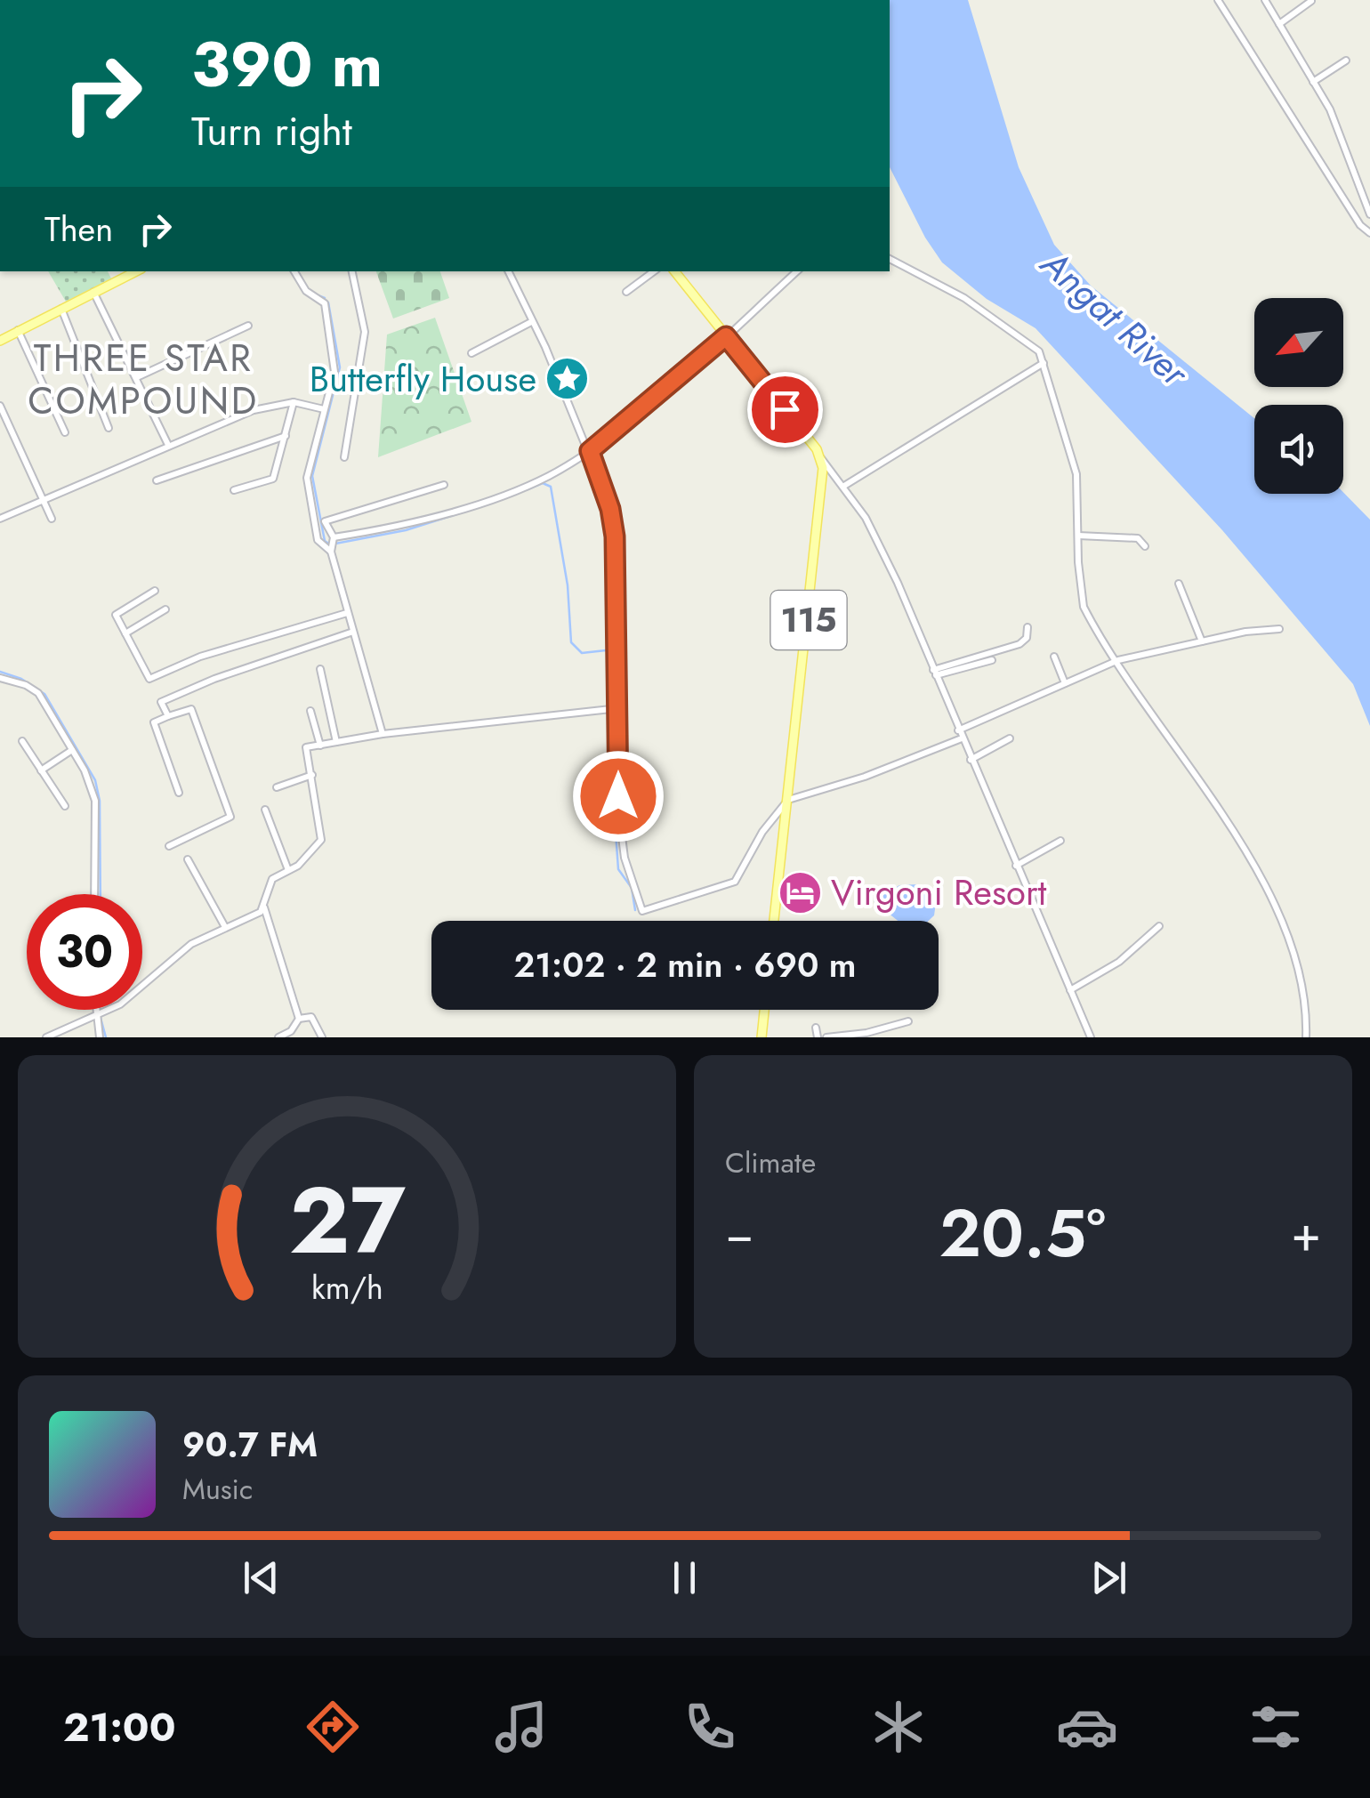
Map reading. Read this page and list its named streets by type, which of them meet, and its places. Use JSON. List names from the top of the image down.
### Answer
{
  "streets": {
    "main road": ["115"]
  },
  "districts": ["THREE STAR COMPOUND"],
  "water": ["Angat River"],
  "places": {
    "place": ["Butterfly House"],
    "hotel": ["Virgoni Resort"]
  },
  "north": "bottom left",
  "page": {
    "turn": ["390 m", "Turn right"],
    "then": "Then",
    "limit": "30",
    "trip": "21:02 · 2 min · 690 m",
    "tile": "Climate",
    "heat": ["−", "20.5°", "+"],
    "song": ["90.7 FM", "Music"],
    "tabs": "21:00",
    "gauge": ["27", "km/h"]
  }
}
